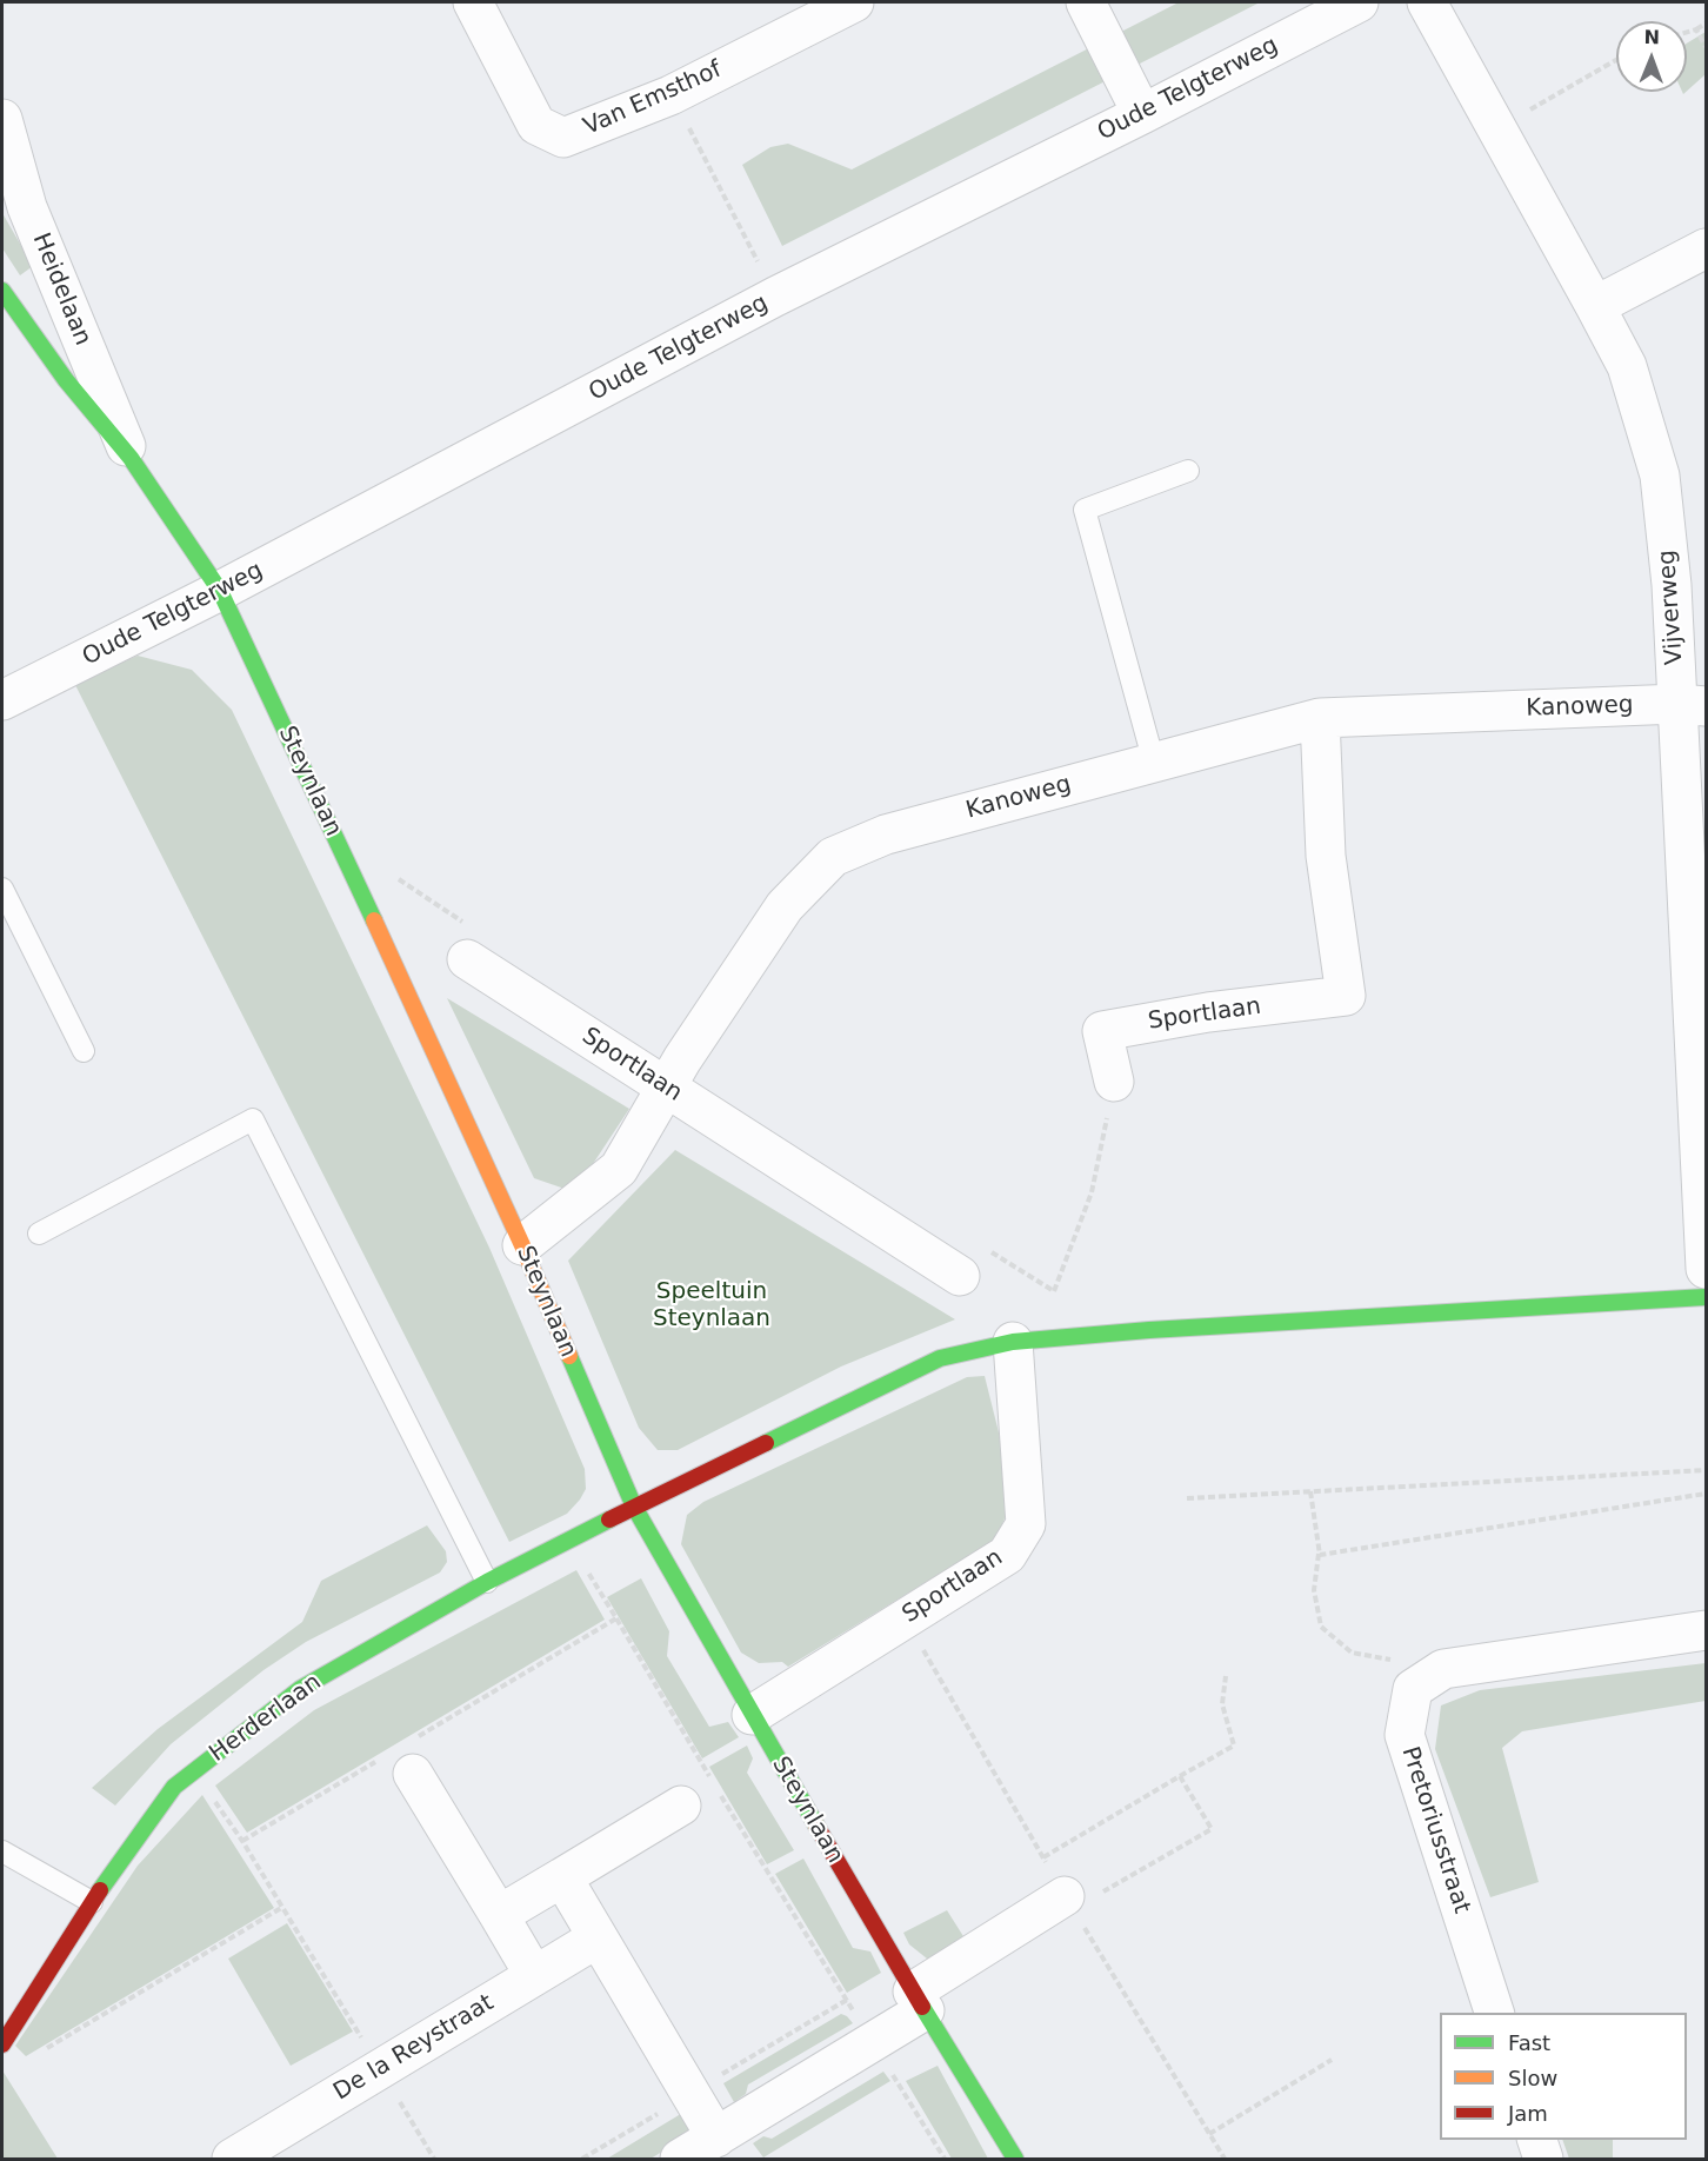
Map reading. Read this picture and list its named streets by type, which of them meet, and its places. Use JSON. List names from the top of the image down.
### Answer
{
  "streets": {
    "street": [
      "Oude Telgterweg",
      "Van Emsthof",
      "Heidelaan",
      "Vijverweg",
      "Kanoweg",
      "Steynlaan",
      "Sportlaan",
      "Herderlaan",
      "Pretoriusstraat",
      "De la Reystraat"
    ]
  },
  "crossings": [
    ["Oude Telgterweg", "Heidelaan"],
    ["Oude Telgterweg", "Steynlaan"],
    ["Heidelaan", "Steynlaan"],
    ["Vijverweg", "Kanoweg"],
    ["Kanoweg", "Steynlaan"],
    ["Kanoweg", "Sportlaan"],
    ["Steynlaan", "Sportlaan"],
    ["Steynlaan", "Herderlaan"]
  ],
  "parks": ["Speeltuin Steynlaan"],
  "legend": ["Fast", "Slow", "Jam"],
  "north": "top"
}
